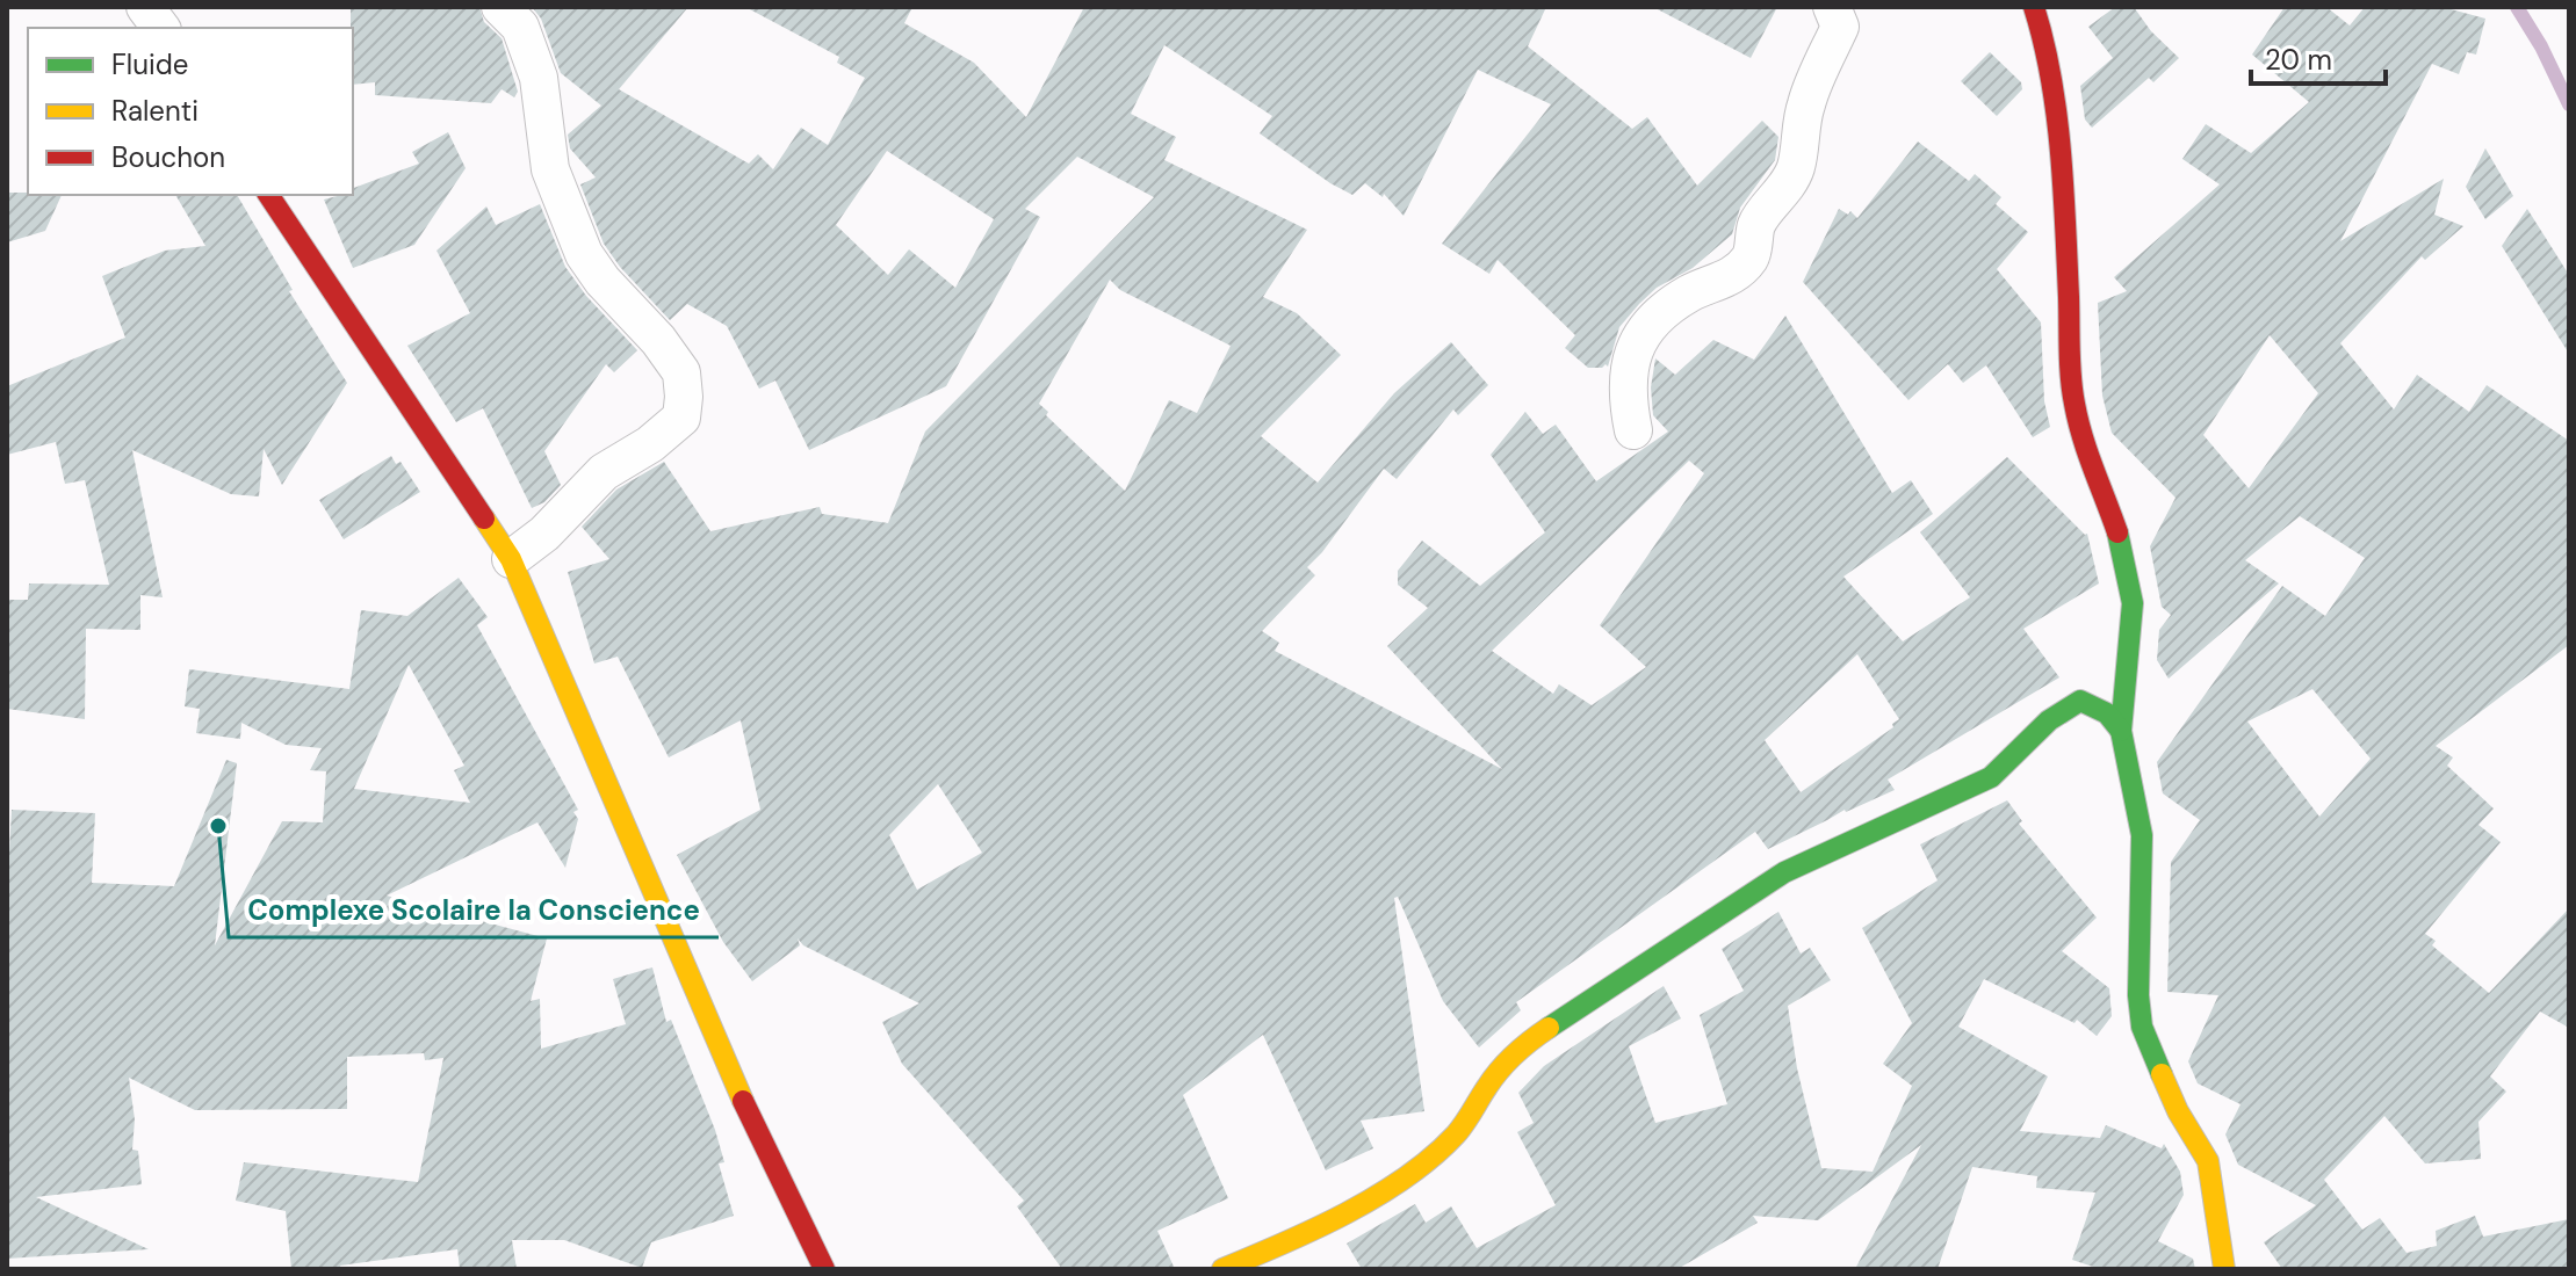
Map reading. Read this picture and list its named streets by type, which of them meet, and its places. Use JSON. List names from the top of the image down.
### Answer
{
  "places": ["Complexe Scolaire la Conscience"],
  "legend": ["Fluide", "Ralenti", "Bouchon"],
  "scale_bar": "20 m"
}
